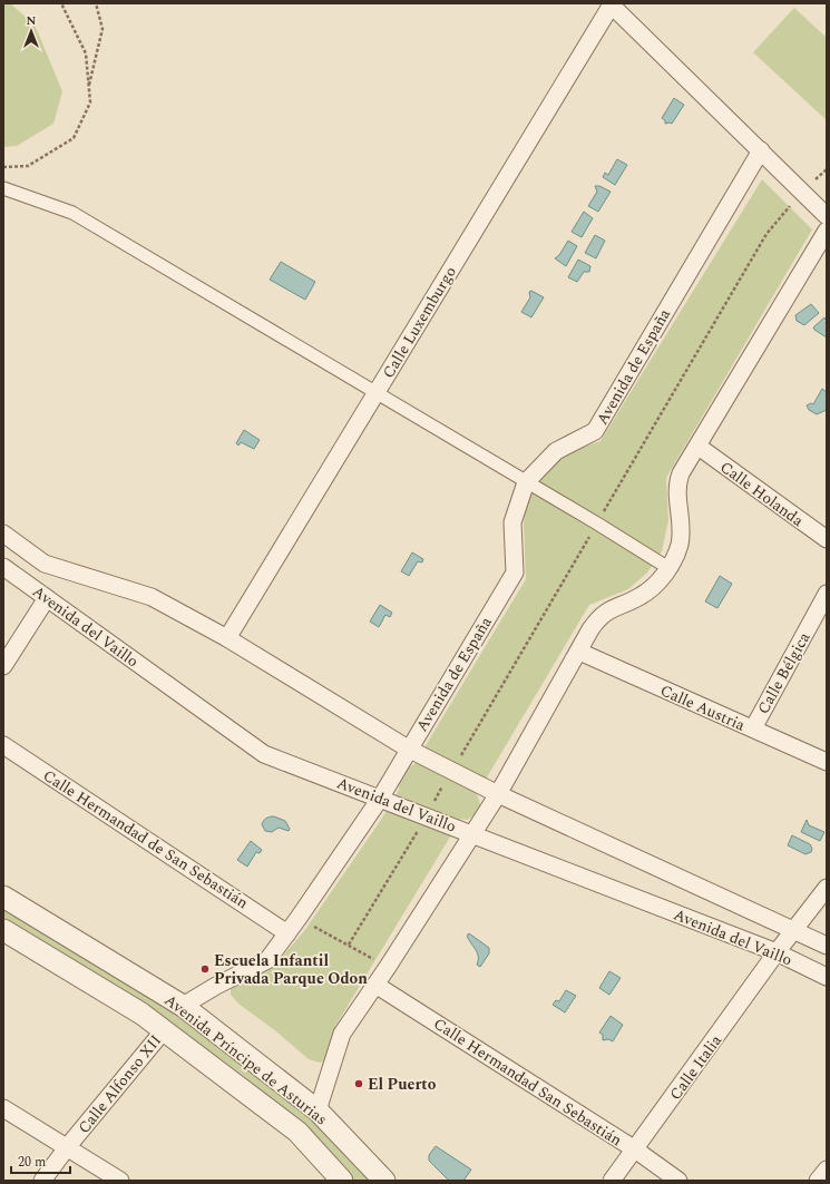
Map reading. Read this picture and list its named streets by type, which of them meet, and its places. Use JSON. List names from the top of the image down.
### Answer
{
  "streets": {
    "street": [
      "Calle Luxemburgo",
      "Avenida de España",
      "Calle Holanda",
      "Avenida del Vaillo",
      "Calle Bélgica",
      "Calle Austria",
      "Calle Hermandad de San Sebastián",
      "Avenida Príncipe de Asturias",
      "Calle Italia",
      "Calle Hermandad San Sebastián",
      "Calle Alfonso XII"
    ]
  },
  "crossings": [
    ["Calle Luxemburgo", "Avenida del Vaillo"],
    ["Avenida de España", "Avenida del Vaillo"],
    ["Avenida de España", "Calle Hermandad de San Sebastián"],
    ["Avenida de España", "Avenida Príncipe de Asturias"],
    ["Avenida del Vaillo", "Calle Italia"],
    ["Calle Bélgica", "Calle Austria"],
    ["Avenida Príncipe de Asturias", "Calle Alfonso XII"],
    ["Calle Italia", "Calle Hermandad San Sebastián"]
  ],
  "places": ["Escuela Infantil Privada Parque Odon", "El Puerto"],
  "scale_bar": "20 m",
  "north": "top"
}
